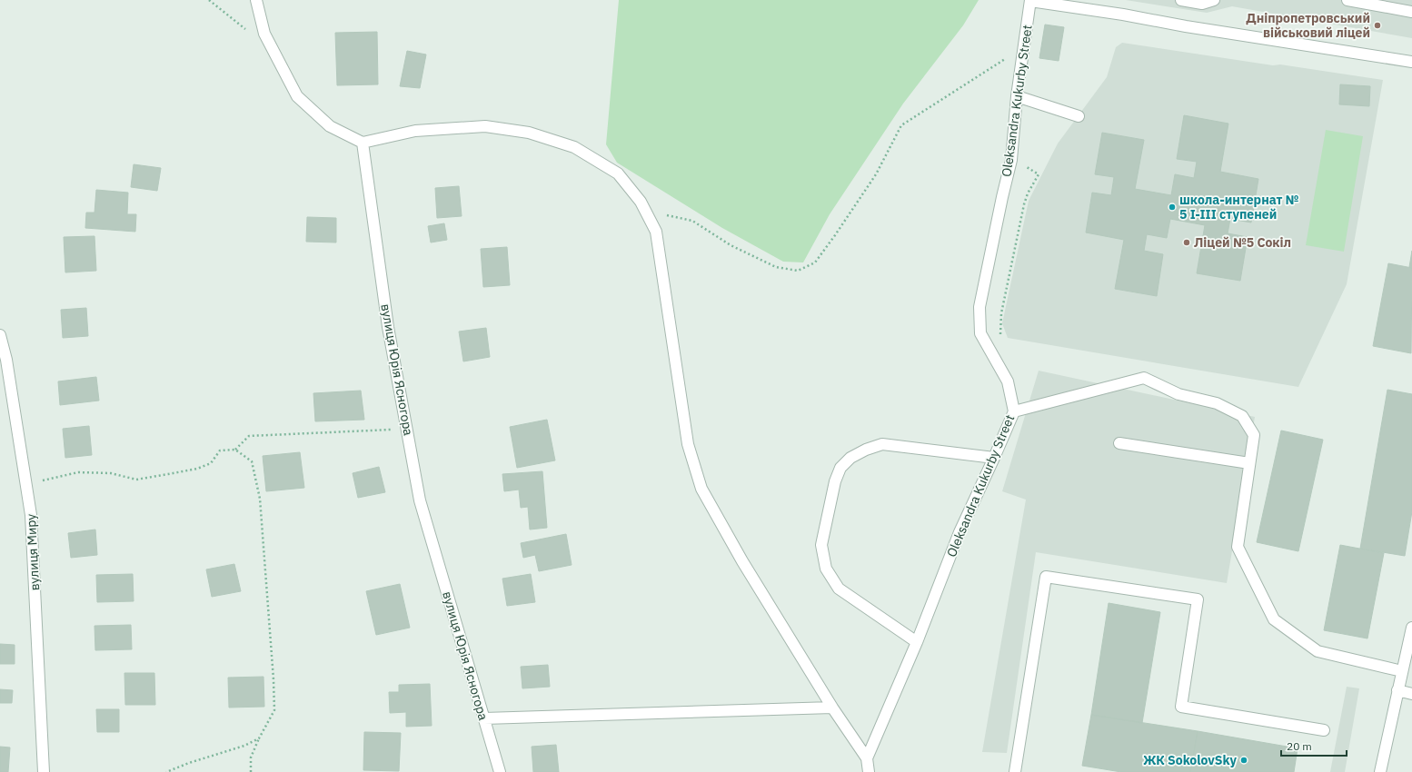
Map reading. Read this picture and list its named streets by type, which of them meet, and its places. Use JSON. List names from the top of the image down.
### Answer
{
  "streets": {
    "street": ["Oleksandra Kukurby Street", "вулиця Юрія Ясногора", "вулиця Миру"]
  },
  "places": [
    "Дніпропетровський військовий ліцей",
    "школа-интернат № 5 I-III ступеней",
    "Ліцей №5 Сокіл",
    "ЖК SokolovSky"
  ],
  "scale_bar": "20 m"
}
